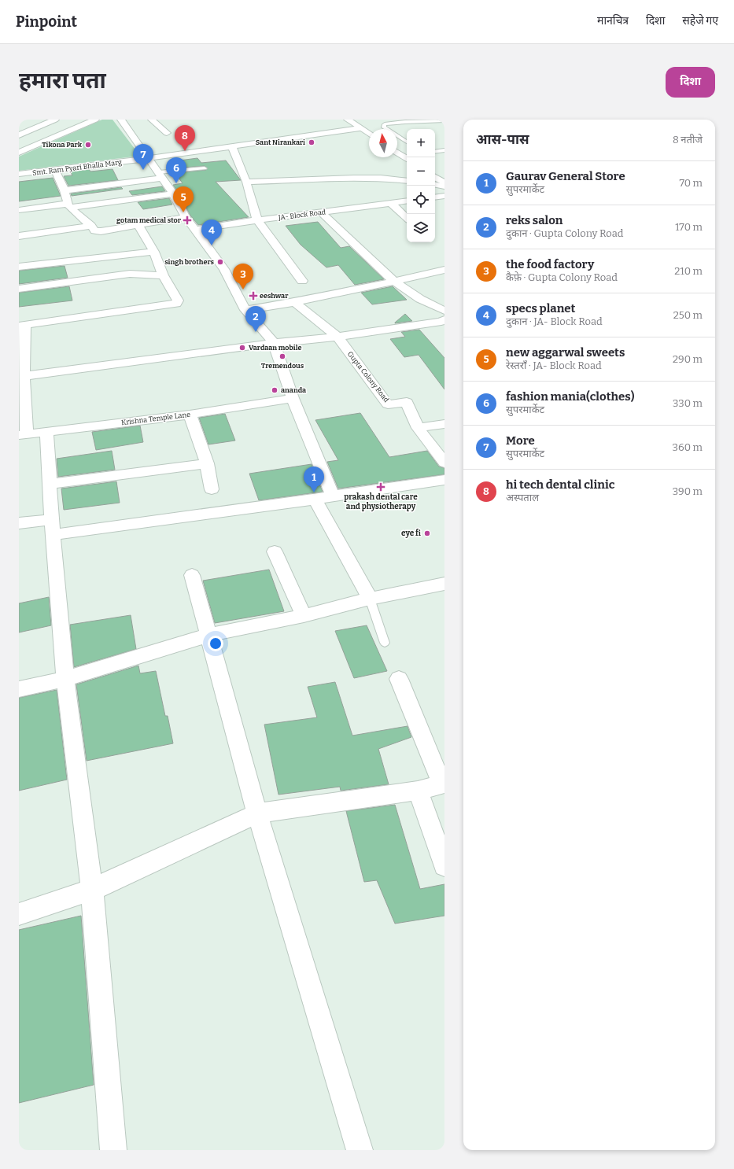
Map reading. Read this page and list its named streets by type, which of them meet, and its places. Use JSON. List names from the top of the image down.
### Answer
{
  "streets": {
    "street": [
      "Smt. Ram Pyari Bhalla Marg",
      "JA- Block Road",
      "Gupta Colony Road",
      "Krishna Temple Lane"
    ]
  },
  "places": {
    "other": [
      "Sant Nirankari",
      "Tikona Park",
      "singh brothers",
      "Vardaan mobile",
      "Tremendous",
      "ananda",
      "eye fi"
    ],
    "health": ["gotam medical stor", "eeshwar", "prakash dental care and physiotherapy"]
  },
  "north": "top",
  "page": {
    "header": "Pinpoint",
    "nav": ["मानचित्र", "दिशा", "सहेजे गए"],
    "buttons": "दिशा",
    "title": "हमारा पता",
    "heading": ["आस-पास", "8 नतीजे"],
    "pins": [
      "8",
      "7",
      "6",
      "5",
      "4",
      "3",
      "2",
      "1"
    ],
    "map_buttons": ["+", "−"],
    "list": [
      {
        "mark": "1",
        "name": "Gaurav General Store",
        "note": "सुपरमार्केट",
        "value": "70 m"
      },
      {
        "mark": "2",
        "name": "reks salon",
        "note": "दुकान · Gupta Colony Road",
        "value": "170 m"
      },
      {
        "mark": "3",
        "name": "the food factory",
        "note": "कैफ़े · Gupta Colony Road",
        "value": "210 m"
      },
      {
        "mark": "4",
        "name": "specs planet",
        "note": "दुकान · JA- Block Road",
        "value": "250 m"
      },
      {
        "mark": "5",
        "name": "new aggarwal sweets",
        "note": "रेस्तराँ · JA- Block Road",
        "value": "290 m"
      },
      {
        "mark": "6",
        "name": "fashion mania(clothes)",
        "note": "सुपरमार्केट",
        "value": "330 m"
      },
      {
        "mark": "7",
        "name": "More",
        "note": "सुपरमार्केट",
        "value": "360 m"
      },
      {
        "mark": "8",
        "name": "hi tech dental clinic",
        "note": "अस्पताल",
        "value": "390 m"
      }
    ]
  }
}
